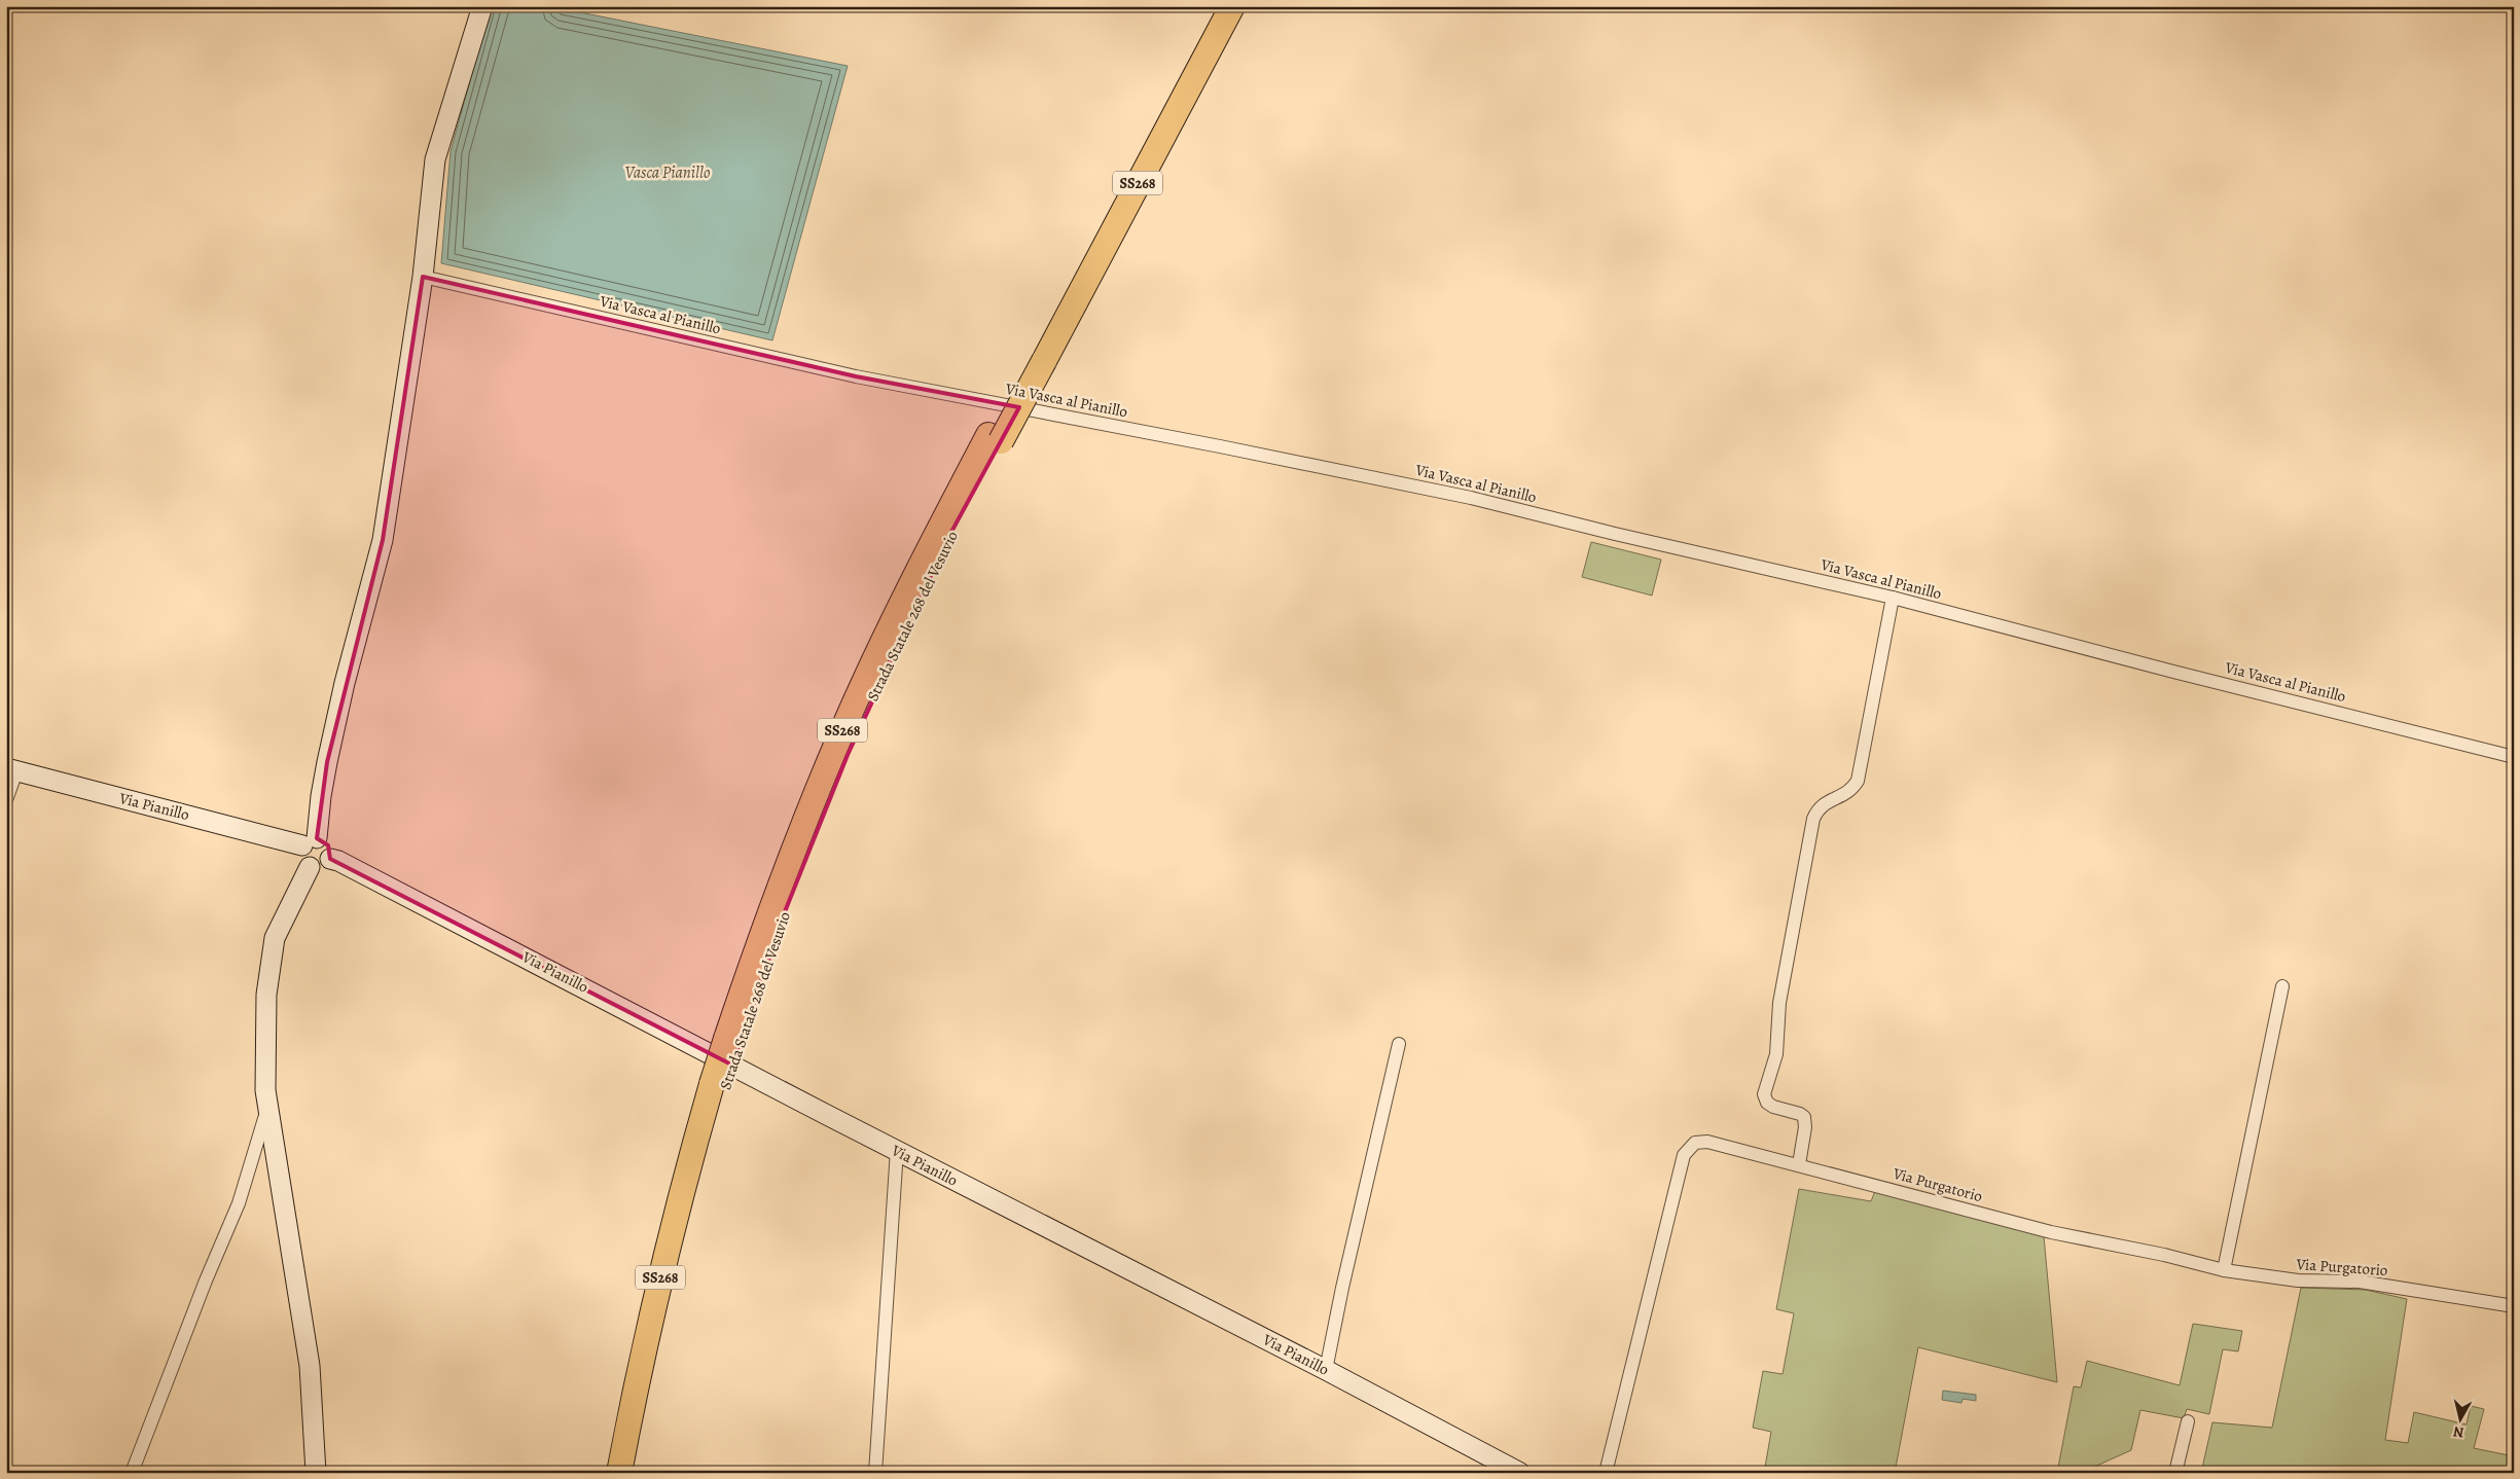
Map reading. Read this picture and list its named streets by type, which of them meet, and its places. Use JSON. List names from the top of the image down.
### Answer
{
  "streets": {
    "highway": ["SS268", "Strada Statale 268 del Vesuvio"],
    "street": ["Via Vasca al Pianillo", "Via Pianillo", "Via Purgatorio"]
  },
  "water": ["Vasca Pianillo"],
  "north": "bottom"
}
